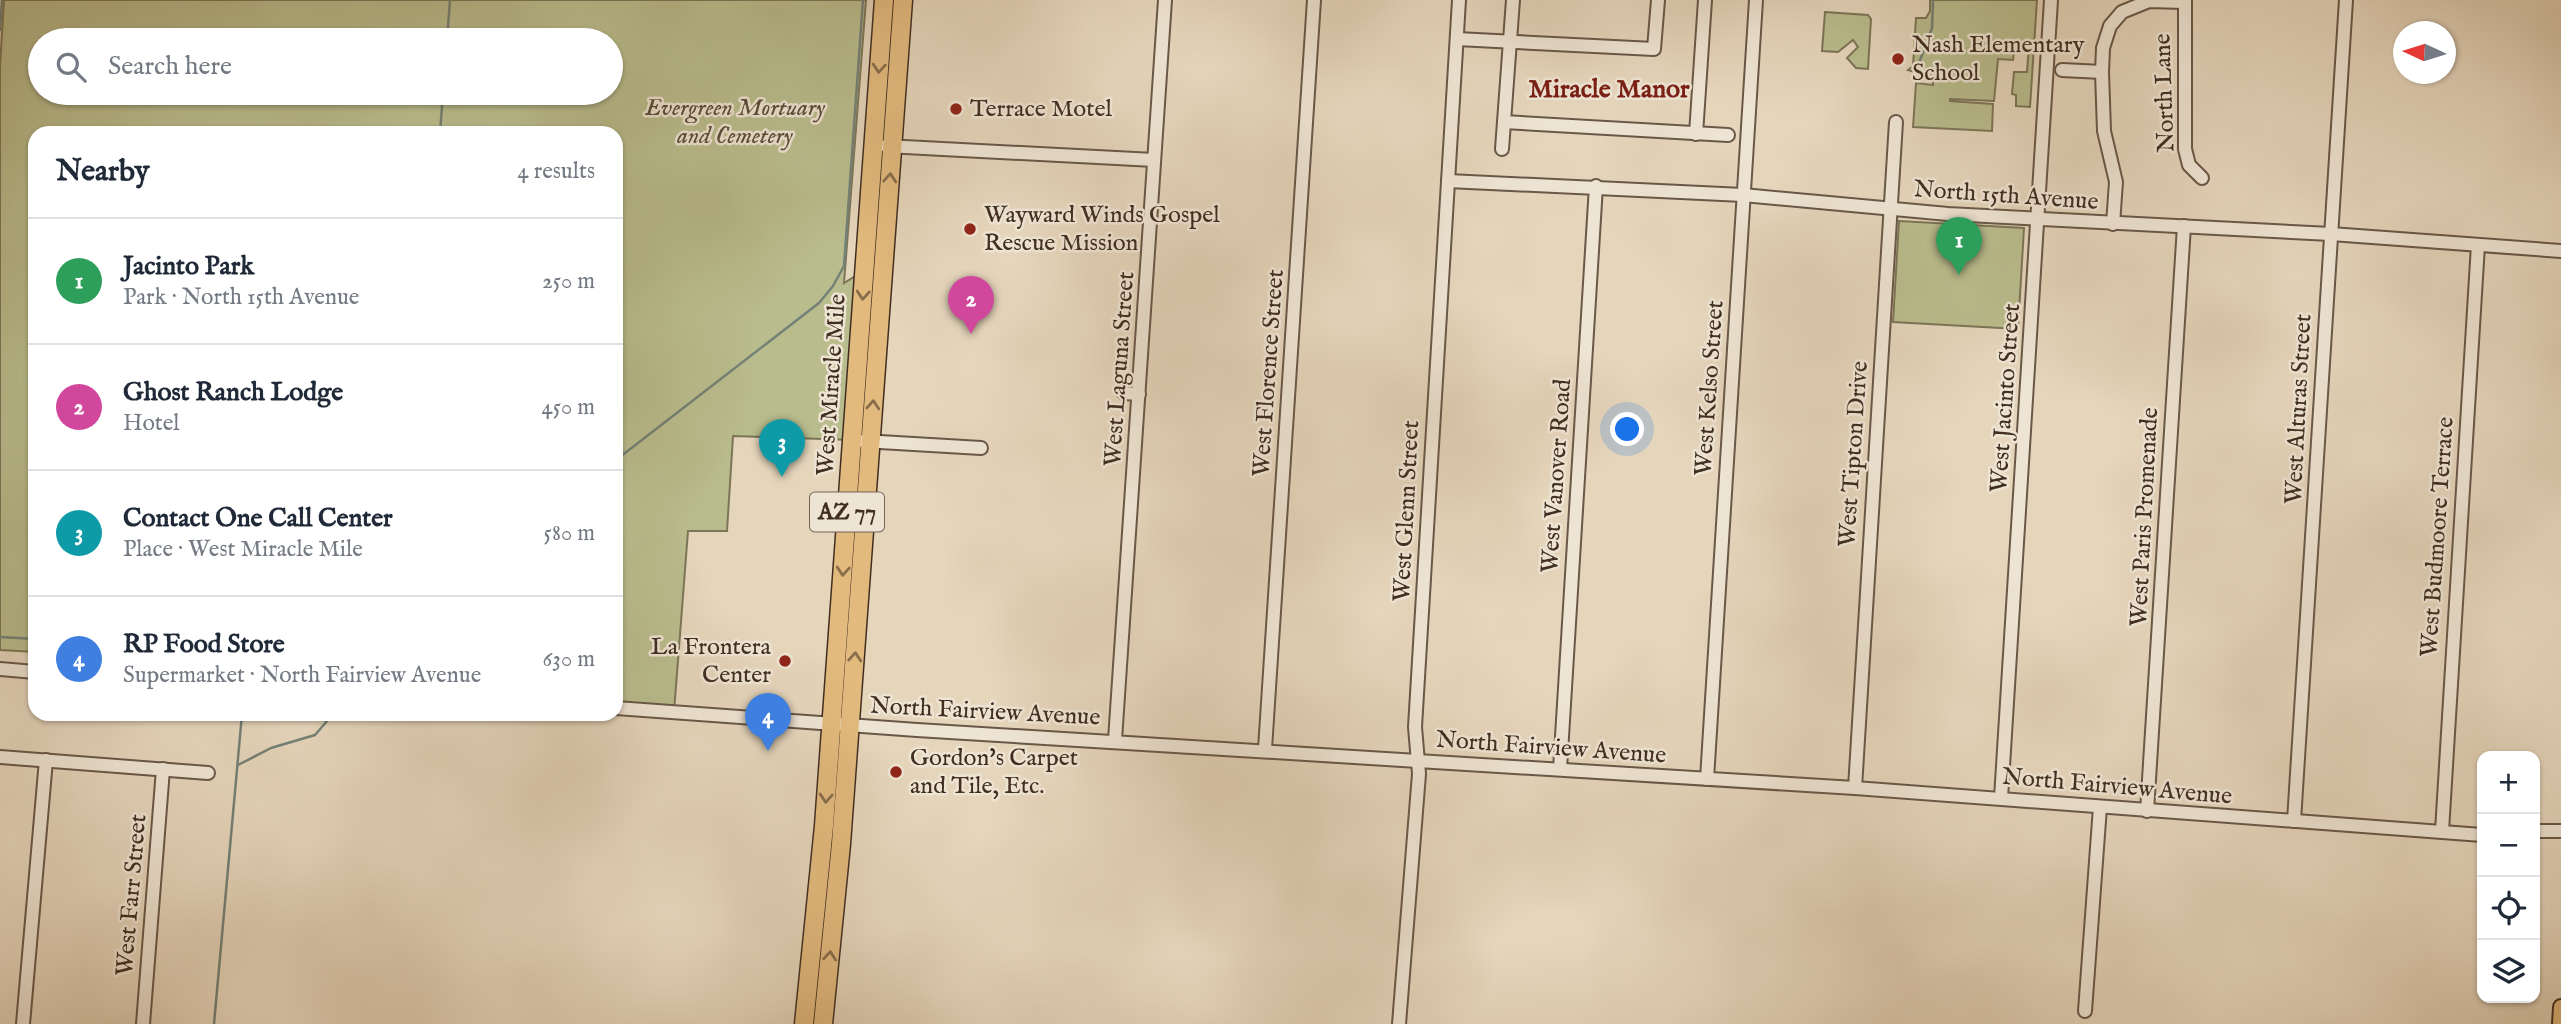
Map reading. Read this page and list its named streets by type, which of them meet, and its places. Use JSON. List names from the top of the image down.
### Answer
{
  "streets": {
    "highway": ["West Miracle Mile", "AZ 77"],
    "street": [
      "North Lane",
      "North 15th Avenue",
      "West Laguna Street",
      "West Florence Street",
      "West Kelso Street",
      "West Jacinto Street",
      "West Alturas Street",
      "West Tipton Drive",
      "West Vanover Road",
      "West Glenn Street",
      "West Paris Promenade",
      "West Budmoore Terrace",
      "North Fairview Avenue",
      "West Farr Street"
    ]
  },
  "crossings": [
    ["North 15th Avenue", "West Kelso Street"],
    ["North 15th Avenue", "West Jacinto Street"],
    ["North 15th Avenue", "West Alturas Street"],
    ["North 15th Avenue", "West Tipton Drive"],
    ["North 15th Avenue", "West Vanover Road"],
    ["North 15th Avenue", "West Glenn Street"],
    ["North 15th Avenue", "West Paris Promenade"],
    ["North 15th Avenue", "West Budmoore Terrace"],
    ["West Laguna Street", "North Fairview Avenue"],
    ["West Florence Street", "North Fairview Avenue"],
    ["West Miracle Mile", "North Fairview Avenue"],
    ["West Kelso Street", "North Fairview Avenue"],
    ["West Jacinto Street", "North Fairview Avenue"],
    ["West Alturas Street", "North Fairview Avenue"],
    ["West Tipton Drive", "North Fairview Avenue"],
    ["West Vanover Road", "North Fairview Avenue"],
    ["West Glenn Street", "North Fairview Avenue"],
    ["West Paris Promenade", "North Fairview Avenue"],
    ["West Budmoore Terrace", "North Fairview Avenue"]
  ],
  "districts": ["Miracle Manor"],
  "parks": ["Evergreen Mortuary and Cemetery"],
  "places": [
    "Nash Elementary School",
    "Terrace Motel",
    "Wayward Winds Gospel Rescue Mission",
    "La Frontera Center",
    "Gordon's Carpet and Tile, Etc."
  ],
  "north": "left",
  "page": {
    "search": "Search here",
    "heading": ["Nearby", "4 results"],
    "pins": [
      "1",
      "2",
      "3",
      "4"
    ],
    "list": [
      {
        "mark": "1",
        "name": "Jacinto Park",
        "note": "Park · North 15th Avenue",
        "value": "250 m"
      },
      {
        "mark": "2",
        "name": "Ghost Ranch Lodge",
        "note": "Hotel",
        "value": "450 m"
      },
      {
        "mark": "3",
        "name": "Contact One Call Center",
        "note": "Place · West Miracle Mile",
        "value": "580 m"
      },
      {
        "mark": "4",
        "name": "RP Food Store",
        "note": "Supermarket · North Fairview Avenue",
        "value": "630 m"
      }
    ],
    "map_buttons": ["+", "−"]
  }
}
